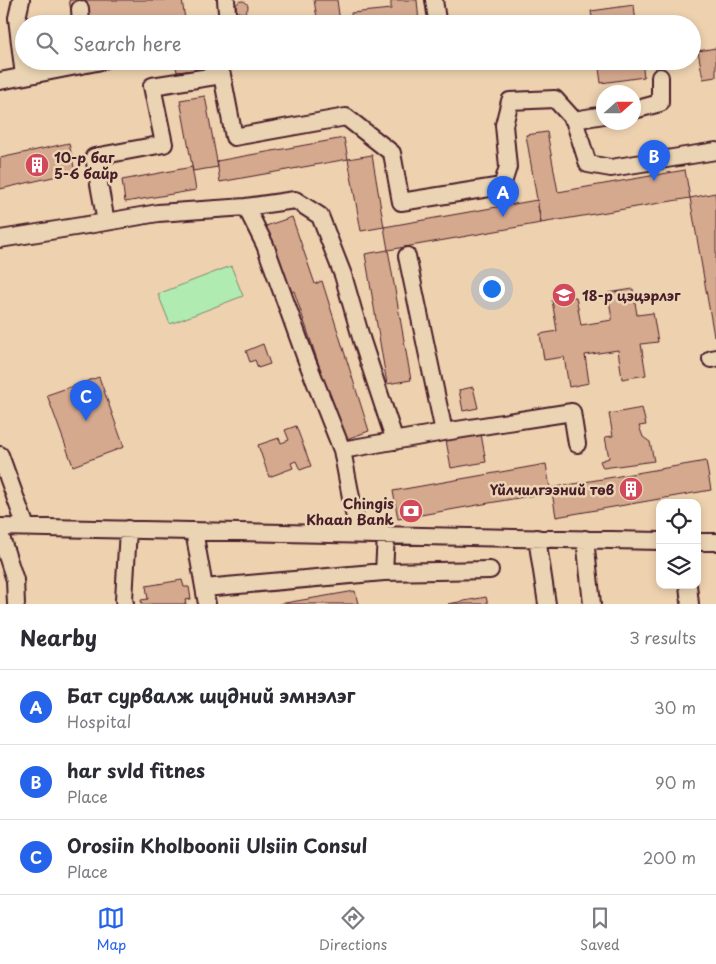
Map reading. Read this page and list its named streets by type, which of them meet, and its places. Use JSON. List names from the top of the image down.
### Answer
{
  "places": {
    "building": ["10-р баг 5-6 байр", "Үйлчилгээний төв"],
    "school or university": ["18-р цэцэрлэг"],
    "bank": ["Chingis Khaan Bank"]
  },
  "north": "right",
  "page": {
    "search": "Search here",
    "pins": ["B", "A", "C"],
    "heading": ["Nearby", "3 results"],
    "list": [
      {
        "mark": "A",
        "name": "Бат сурвалж шүдний эмнэлэг",
        "note": "Hospital",
        "value": "30 m"
      },
      {
        "mark": "B",
        "name": "har svld fitnes",
        "note": "Place",
        "value": "90 m"
      },
      {
        "mark": "C",
        "name": "Orosiin Kholboonii Ulsiin Consul",
        "note": "Place",
        "value": "200 m"
      }
    ],
    "nav": ["Map", "Directions", "Saved"]
  }
}
